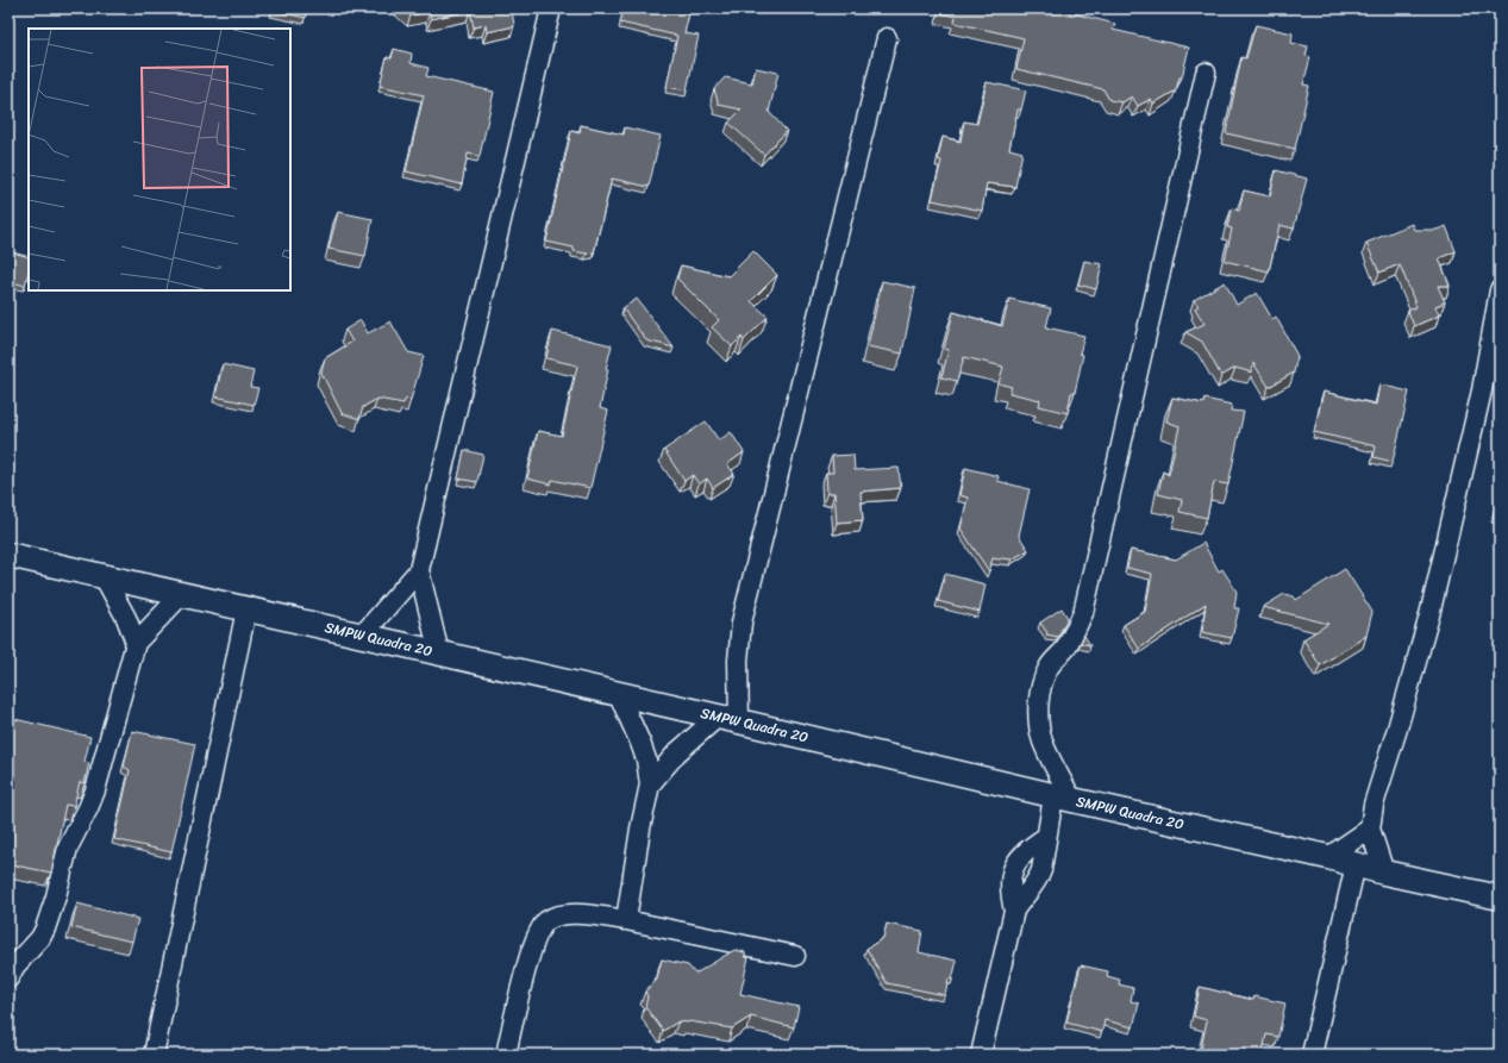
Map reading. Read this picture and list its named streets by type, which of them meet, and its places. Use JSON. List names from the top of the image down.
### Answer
{
  "streets": {
    "street": ["SMPW Quadra 20"]
  }
}
